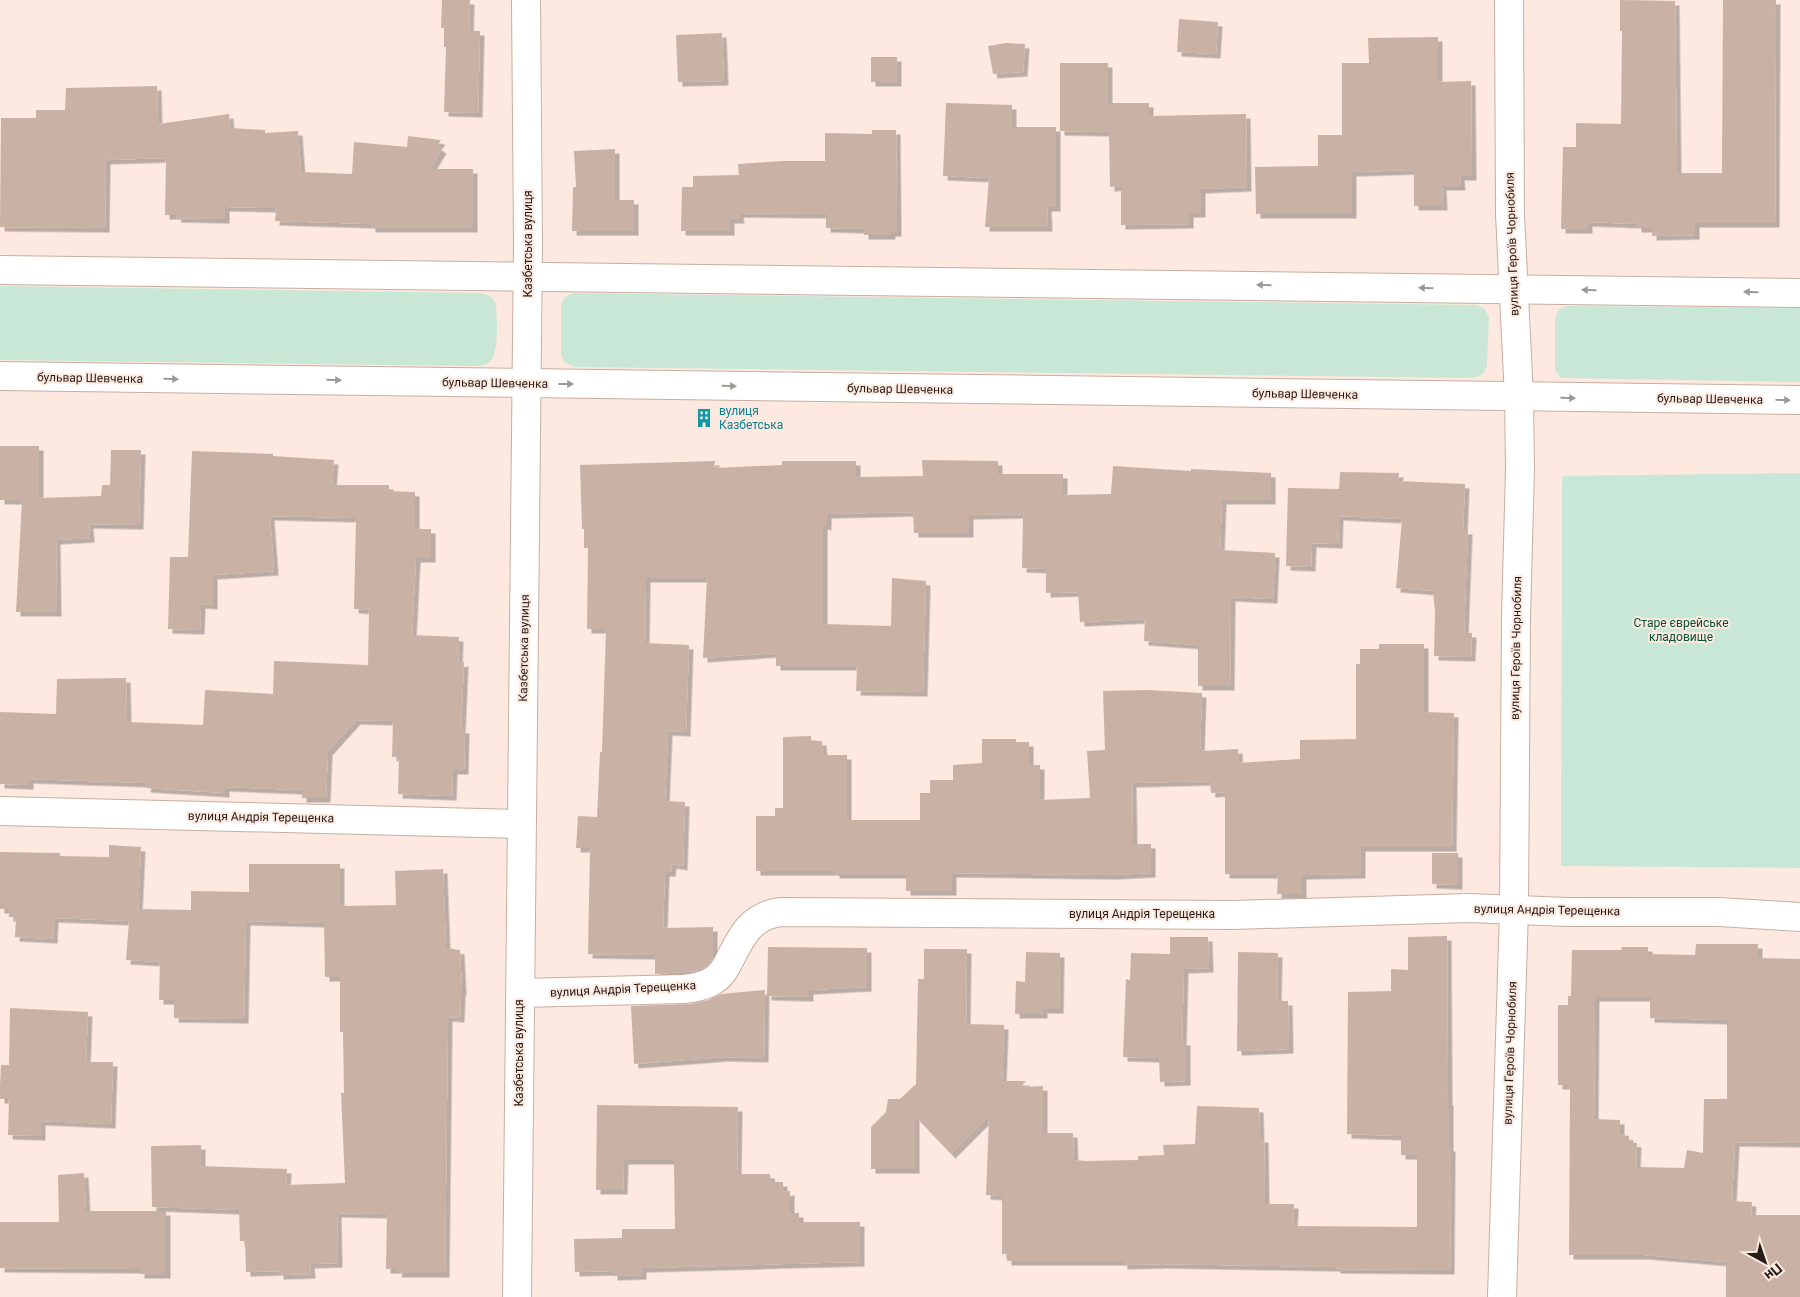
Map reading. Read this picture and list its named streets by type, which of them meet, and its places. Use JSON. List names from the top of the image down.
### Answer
{
  "streets": {
    "street": [
      "Казбетська вулиця",
      "вулиця Героїв Чорнобиля",
      "бульвар Шевченка",
      "вулиця Андрія Терещенка"
    ]
  },
  "crossings": [
    ["Казбетська вулиця", "бульвар Шевченка"],
    ["Казбетська вулиця", "вулиця Андрія Терещенка"],
    ["вулиця Героїв Чорнобиля", "бульвар Шевченка"],
    ["вулиця Героїв Чорнобиля", "вулиця Андрія Терещенка"]
  ],
  "parks": ["Старе єврейське кладовище"],
  "places": {
    "building": ["вулиця Казбетська"]
  },
  "north": "bottom right"
}
